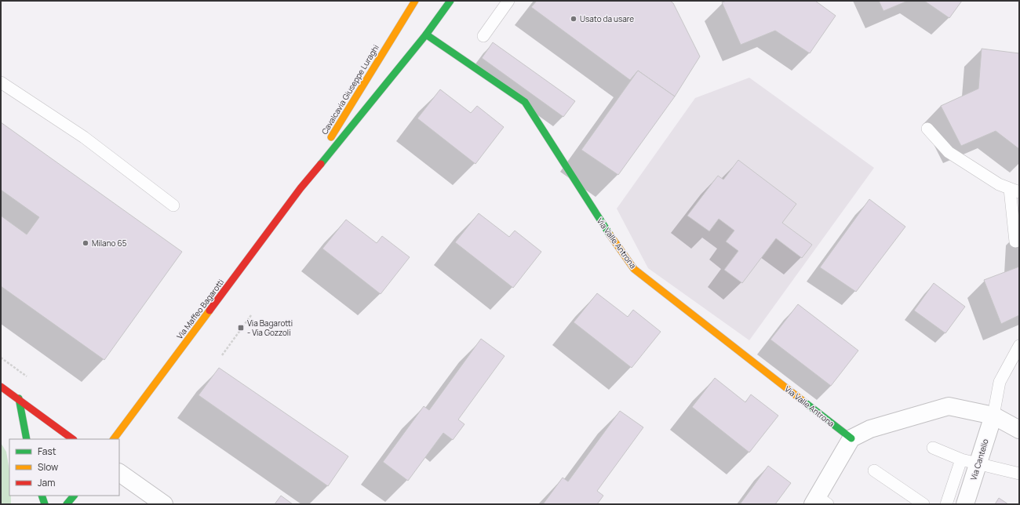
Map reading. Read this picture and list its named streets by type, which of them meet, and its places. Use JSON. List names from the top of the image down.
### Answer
{
  "streets": {
    "street": [
      "Cavalcavia Giuseppe Luraghi",
      "Via Valle Antrona",
      "Via Maffeo Bagarotti",
      "Via Cantello"
    ]
  },
  "crossings": [
    ["Cavalcavia Giuseppe Luraghi", "Via Maffeo Bagarotti"]
  ],
  "places": {
    "other": ["Usato da usare", "Milano 65"],
    "transit": ["Via Bagarotti - Via Gozzoli"]
  },
  "legend": ["Fast", "Slow", "Jam"]
}
